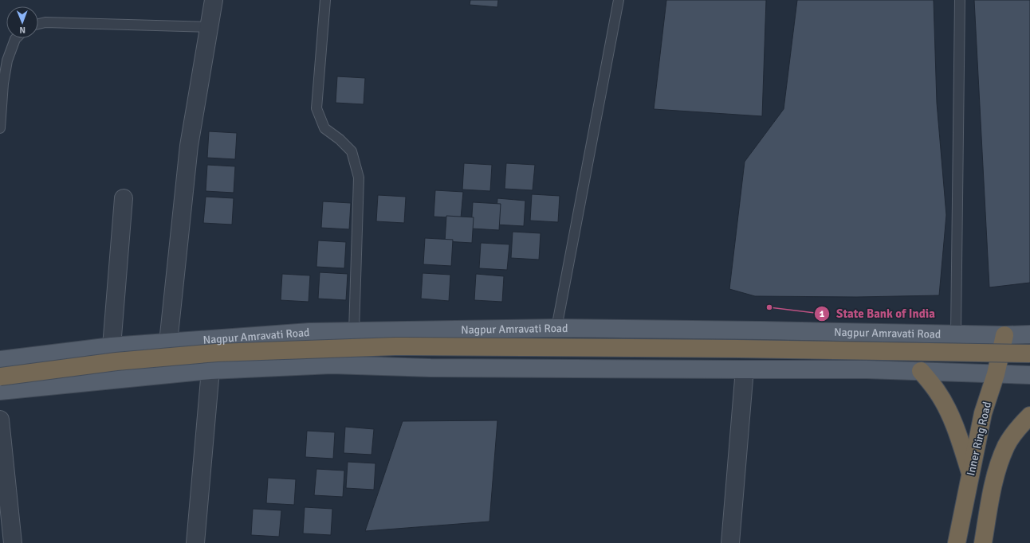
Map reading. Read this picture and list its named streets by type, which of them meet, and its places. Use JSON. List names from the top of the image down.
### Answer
{
  "streets": {
    "highway": ["Inner Ring Road"],
    "main road": ["Nagpur Amravati Road"]
  },
  "crossings": [
    ["Nagpur Amravati Road", "Inner Ring Road"]
  ],
  "places": ["State Bank of India"],
  "north": "bottom"
}
